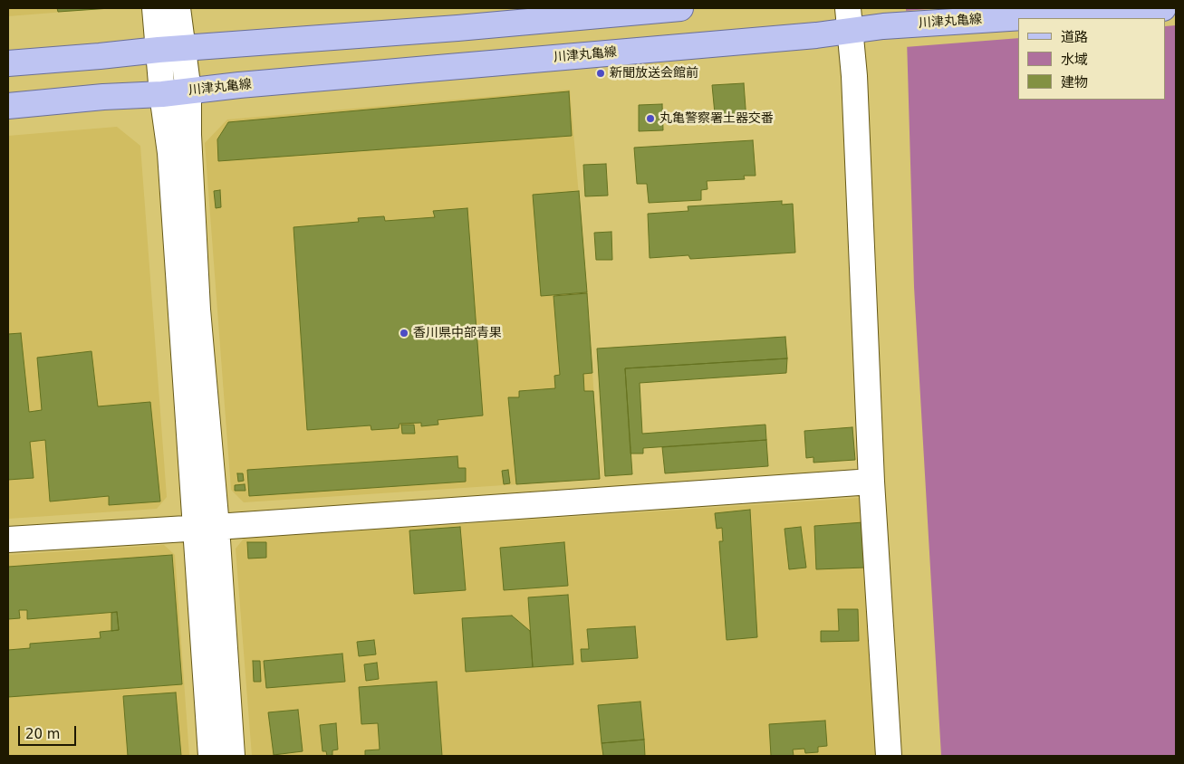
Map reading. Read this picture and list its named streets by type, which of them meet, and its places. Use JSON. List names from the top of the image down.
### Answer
{
  "streets": {
    "main road": ["川津丸亀線"]
  },
  "places": ["新聞放送会館前", "丸亀警察署土器交番", "香川県中部青果"],
  "legend": ["道路", "水域", "建物"],
  "scale_bar": "20 m"
}
